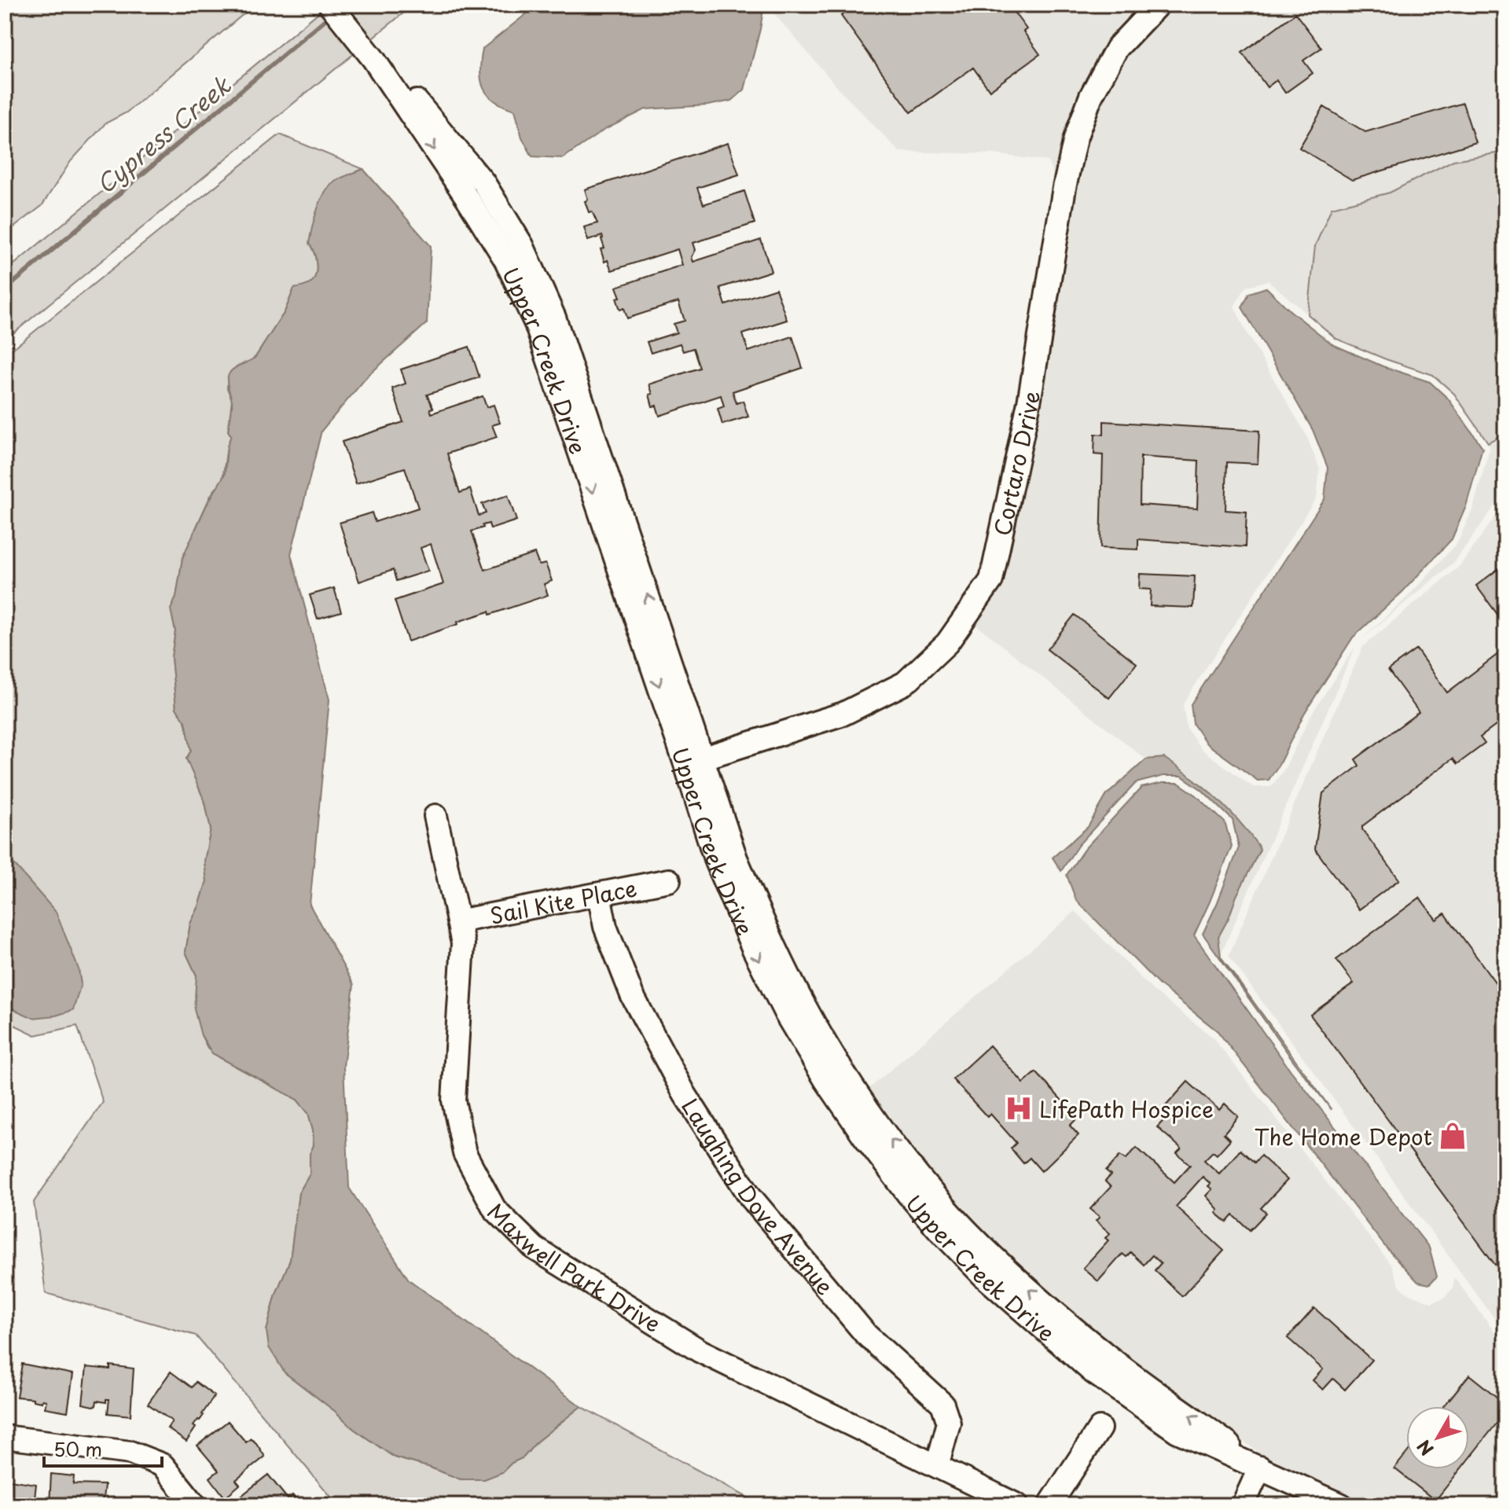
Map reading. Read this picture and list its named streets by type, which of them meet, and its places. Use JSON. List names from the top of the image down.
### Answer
{
  "streets": {
    "street": [
      "Upper Creek Drive",
      "Cortaro Drive",
      "Sail Kite Place",
      "Laughing Dove Avenue",
      "Maxwell Park Drive"
    ]
  },
  "crossings": [
    ["Upper Creek Drive", "Cortaro Drive"],
    ["Sail Kite Place", "Laughing Dove Avenue"],
    ["Sail Kite Place", "Maxwell Park Drive"],
    ["Laughing Dove Avenue", "Maxwell Park Drive"]
  ],
  "water": ["Cypress Creek"],
  "places": {
    "hospital": ["LifePath Hospice"],
    "shop": ["The Home Depot"]
  },
  "scale_bar": "50 m",
  "north": "bottom left"
}
